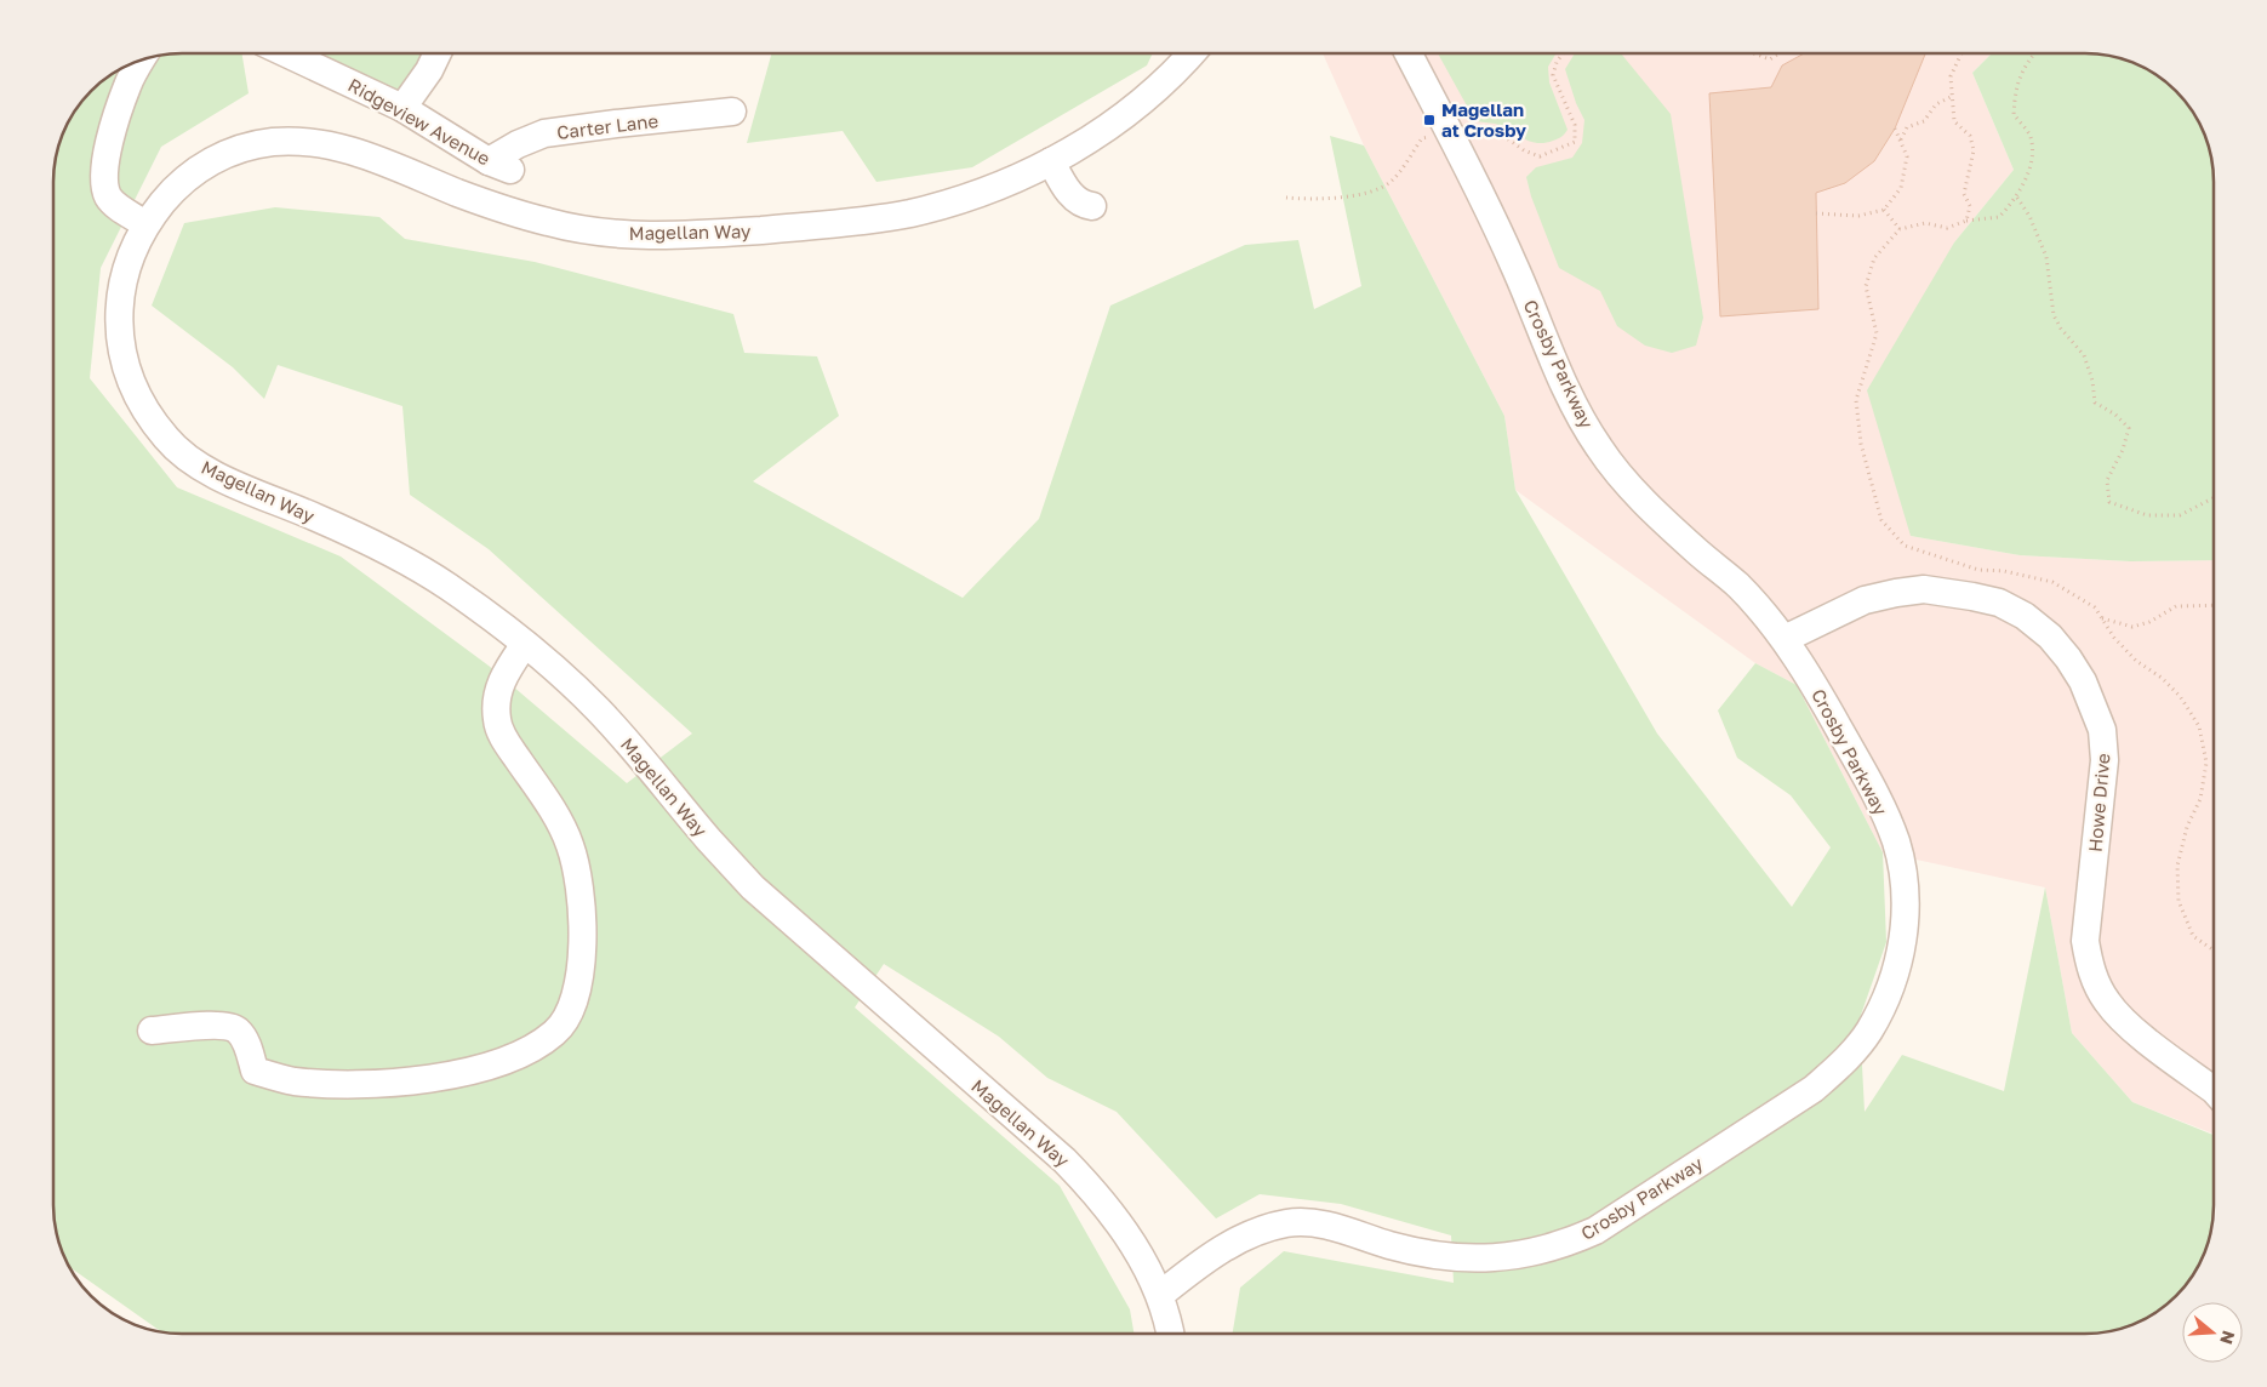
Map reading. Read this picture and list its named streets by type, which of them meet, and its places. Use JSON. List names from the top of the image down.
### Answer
{
  "streets": {
    "street": [
      "Ridgeview Avenue",
      "Carter Lane",
      "Magellan Way",
      "Crosby Parkway",
      "Howe Drive"
    ]
  },
  "crossings": [
    ["Ridgeview Avenue", "Carter Lane"],
    ["Magellan Way", "Crosby Parkway"],
    ["Crosby Parkway", "Howe Drive"]
  ],
  "places": {
    "transit": ["Magellan at Crosby"]
  },
  "north": "right"
}
